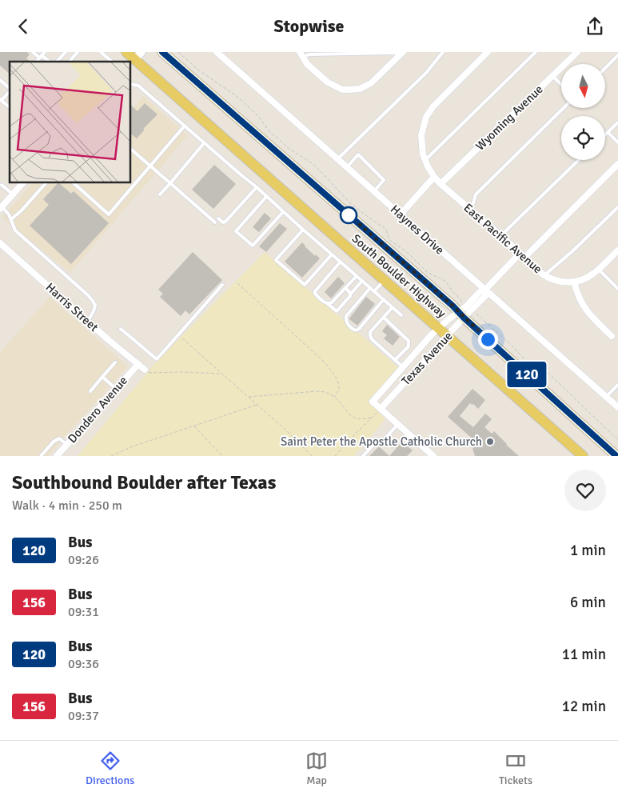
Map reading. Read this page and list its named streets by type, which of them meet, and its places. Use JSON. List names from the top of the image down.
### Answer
{
  "streets": {
    "main road": ["South Boulder Highway"],
    "street": [
      "Wyoming Avenue",
      "Haynes Drive",
      "East Pacific Avenue",
      "Harris Street",
      "Texas Avenue",
      "Dondero Avenue"
    ]
  },
  "crossings": [
    ["Wyoming Avenue", "East Pacific Avenue"],
    ["Haynes Drive", "Texas Avenue"],
    ["East Pacific Avenue", "Texas Avenue"],
    ["South Boulder Highway", "Texas Avenue"],
    ["Harris Street", "Dondero Avenue"]
  ],
  "places": ["Saint Peter the Apostle Catholic Church"],
  "lines": ["bus line 120"],
  "north": "bottom",
  "page": {
    "header": "Stopwise",
    "on_map": "120",
    "heading": ["Southbound Boulder after Texas", "Walk · 4 min · 250 m"],
    "list": [
      {
        "mark": "120",
        "name": "Bus",
        "note": "09:26",
        "value": "1 min"
      },
      {
        "mark": "156",
        "name": "Bus",
        "note": "09:31",
        "value": "6 min"
      },
      {
        "mark": "120",
        "name": "Bus",
        "note": "09:36",
        "value": "11 min"
      },
      {
        "mark": "156",
        "name": "Bus",
        "note": "09:37",
        "value": "12 min"
      }
    ],
    "tabs": ["Directions", "Map", "Tickets"]
  }
}
